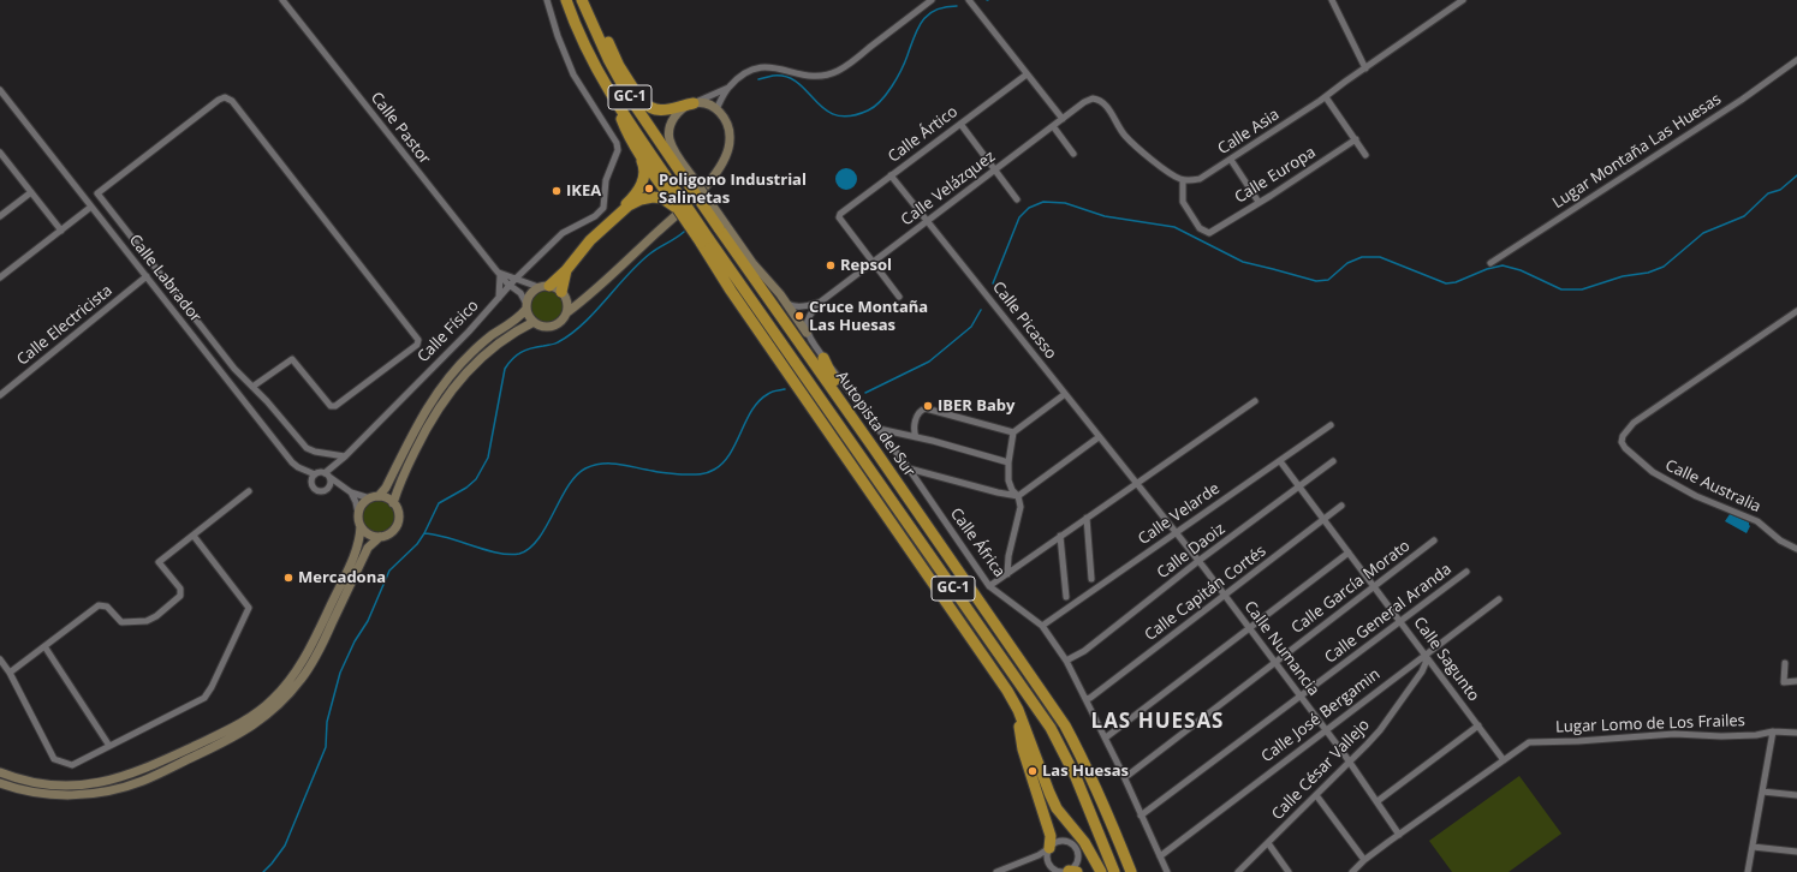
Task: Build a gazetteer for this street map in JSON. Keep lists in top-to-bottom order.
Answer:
{
  "streets": {
    "highway": ["GC-1", "Autopista del Sur"],
    "street": [
      "Calle Pastor",
      "Calle Asia",
      "Calle Ártico",
      "Lugar Montaña Las Huesas",
      "Calle Europa",
      "Calle Velázquez",
      "Calle Labrador",
      "Calle Picasso",
      "Calle Electricista",
      "Calle Físico",
      "Calle Australia",
      "Calle Velarde",
      "Calle África",
      "Calle Daoiz",
      "Calle García Morato",
      "Calle Capitán Cortés",
      "Calle General Aranda",
      "Calle Numancia",
      "Calle Sagunto",
      "Calle José Bergamin",
      "Lugar Lomo de Los Frailes",
      "Calle César Vallejo"
    ]
  },
  "crossings": [
    ["Calle Pastor", "Calle Físico"],
    ["Calle Asia", "Calle Europa"],
    ["Calle Asia", "Calle Velázquez"],
    ["Calle Ártico", "Calle Velázquez"],
    ["Calle Ártico", "Calle Picasso"],
    ["Calle Europa", "Calle Velázquez"],
    ["Calle Velázquez", "Calle Picasso"],
    ["Calle Velázquez", "Calle África"],
    ["Calle Labrador", "Calle Electricista"],
    ["Calle Labrador", "Calle Físico"],
    ["Calle Picasso", "Calle Numancia"],
    ["Calle Velarde", "Calle África"],
    ["Calle Velarde", "Calle Numancia"],
    ["Calle Velarde", "Calle Sagunto"],
    ["Calle África", "Calle Daoiz"],
    ["Calle África", "Calle García Morato"],
    ["Calle África", "Calle Capitán Cortés"],
    ["Calle África", "Calle General Aranda"],
    ["Calle África", "Calle José Bergamin"],
    ["Calle Daoiz", "Calle Numancia"],
    ["Calle Daoiz", "Calle Sagunto"],
    ["Calle García Morato", "Calle Numancia"],
    ["Calle García Morato", "Calle Sagunto"],
    ["Calle Capitán Cortés", "Calle Numancia"],
    ["Calle Capitán Cortés", "Calle Sagunto"],
    ["Calle General Aranda", "Calle Numancia"],
    ["Calle General Aranda", "Calle Sagunto"],
    ["Calle Numancia", "Calle José Bergamin"],
    ["Calle Numancia", "Calle César Vallejo"],
    ["Calle Sagunto", "Calle José Bergamin"],
    ["Calle Sagunto", "Lugar Lomo de Los Frailes"],
    ["Calle Sagunto", "Calle César Vallejo"],
    ["Calle José Bergamin", "Calle César Vallejo"]
  ],
  "districts": ["LAS HUESAS"],
  "places": [
    "Poligono Industrial Salinetas",
    "IKEA",
    "Repsol",
    "Cruce Montaña Las Huesas",
    "IBER Baby",
    "Mercadona",
    "Las Huesas"
  ]
}
